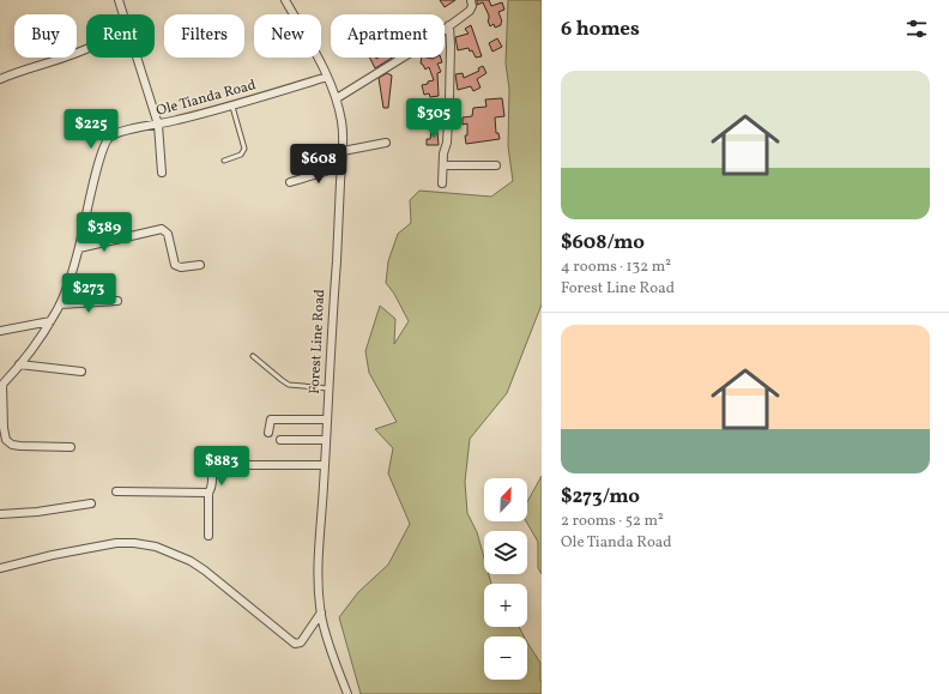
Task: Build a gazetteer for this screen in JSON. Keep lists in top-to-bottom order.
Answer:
{
  "streets": {
    "street": ["Ole Tianda Road", "Forest Line Road"]
  },
  "crossings": [
    ["Ole Tianda Road", "Forest Line Road"]
  ],
  "north": "top right",
  "page": {
    "heading": "6 homes",
    "chip": [
      "Buy",
      "Rent",
      "Filters",
      "New",
      "Apartment"
    ],
    "list": [
      {
        "name": "$608/mo",
        "note": "4 rooms · 132 m² · Forest Line Road"
      },
      {
        "name": "$273/mo",
        "note": "2 rooms · 52 m² · Ole Tianda Road"
      }
    ],
    "price": [
      "$305",
      "$225",
      "$608",
      "$389",
      "$273",
      "$883"
    ],
    "map_buttons": ["+", "−"]
  }
}
